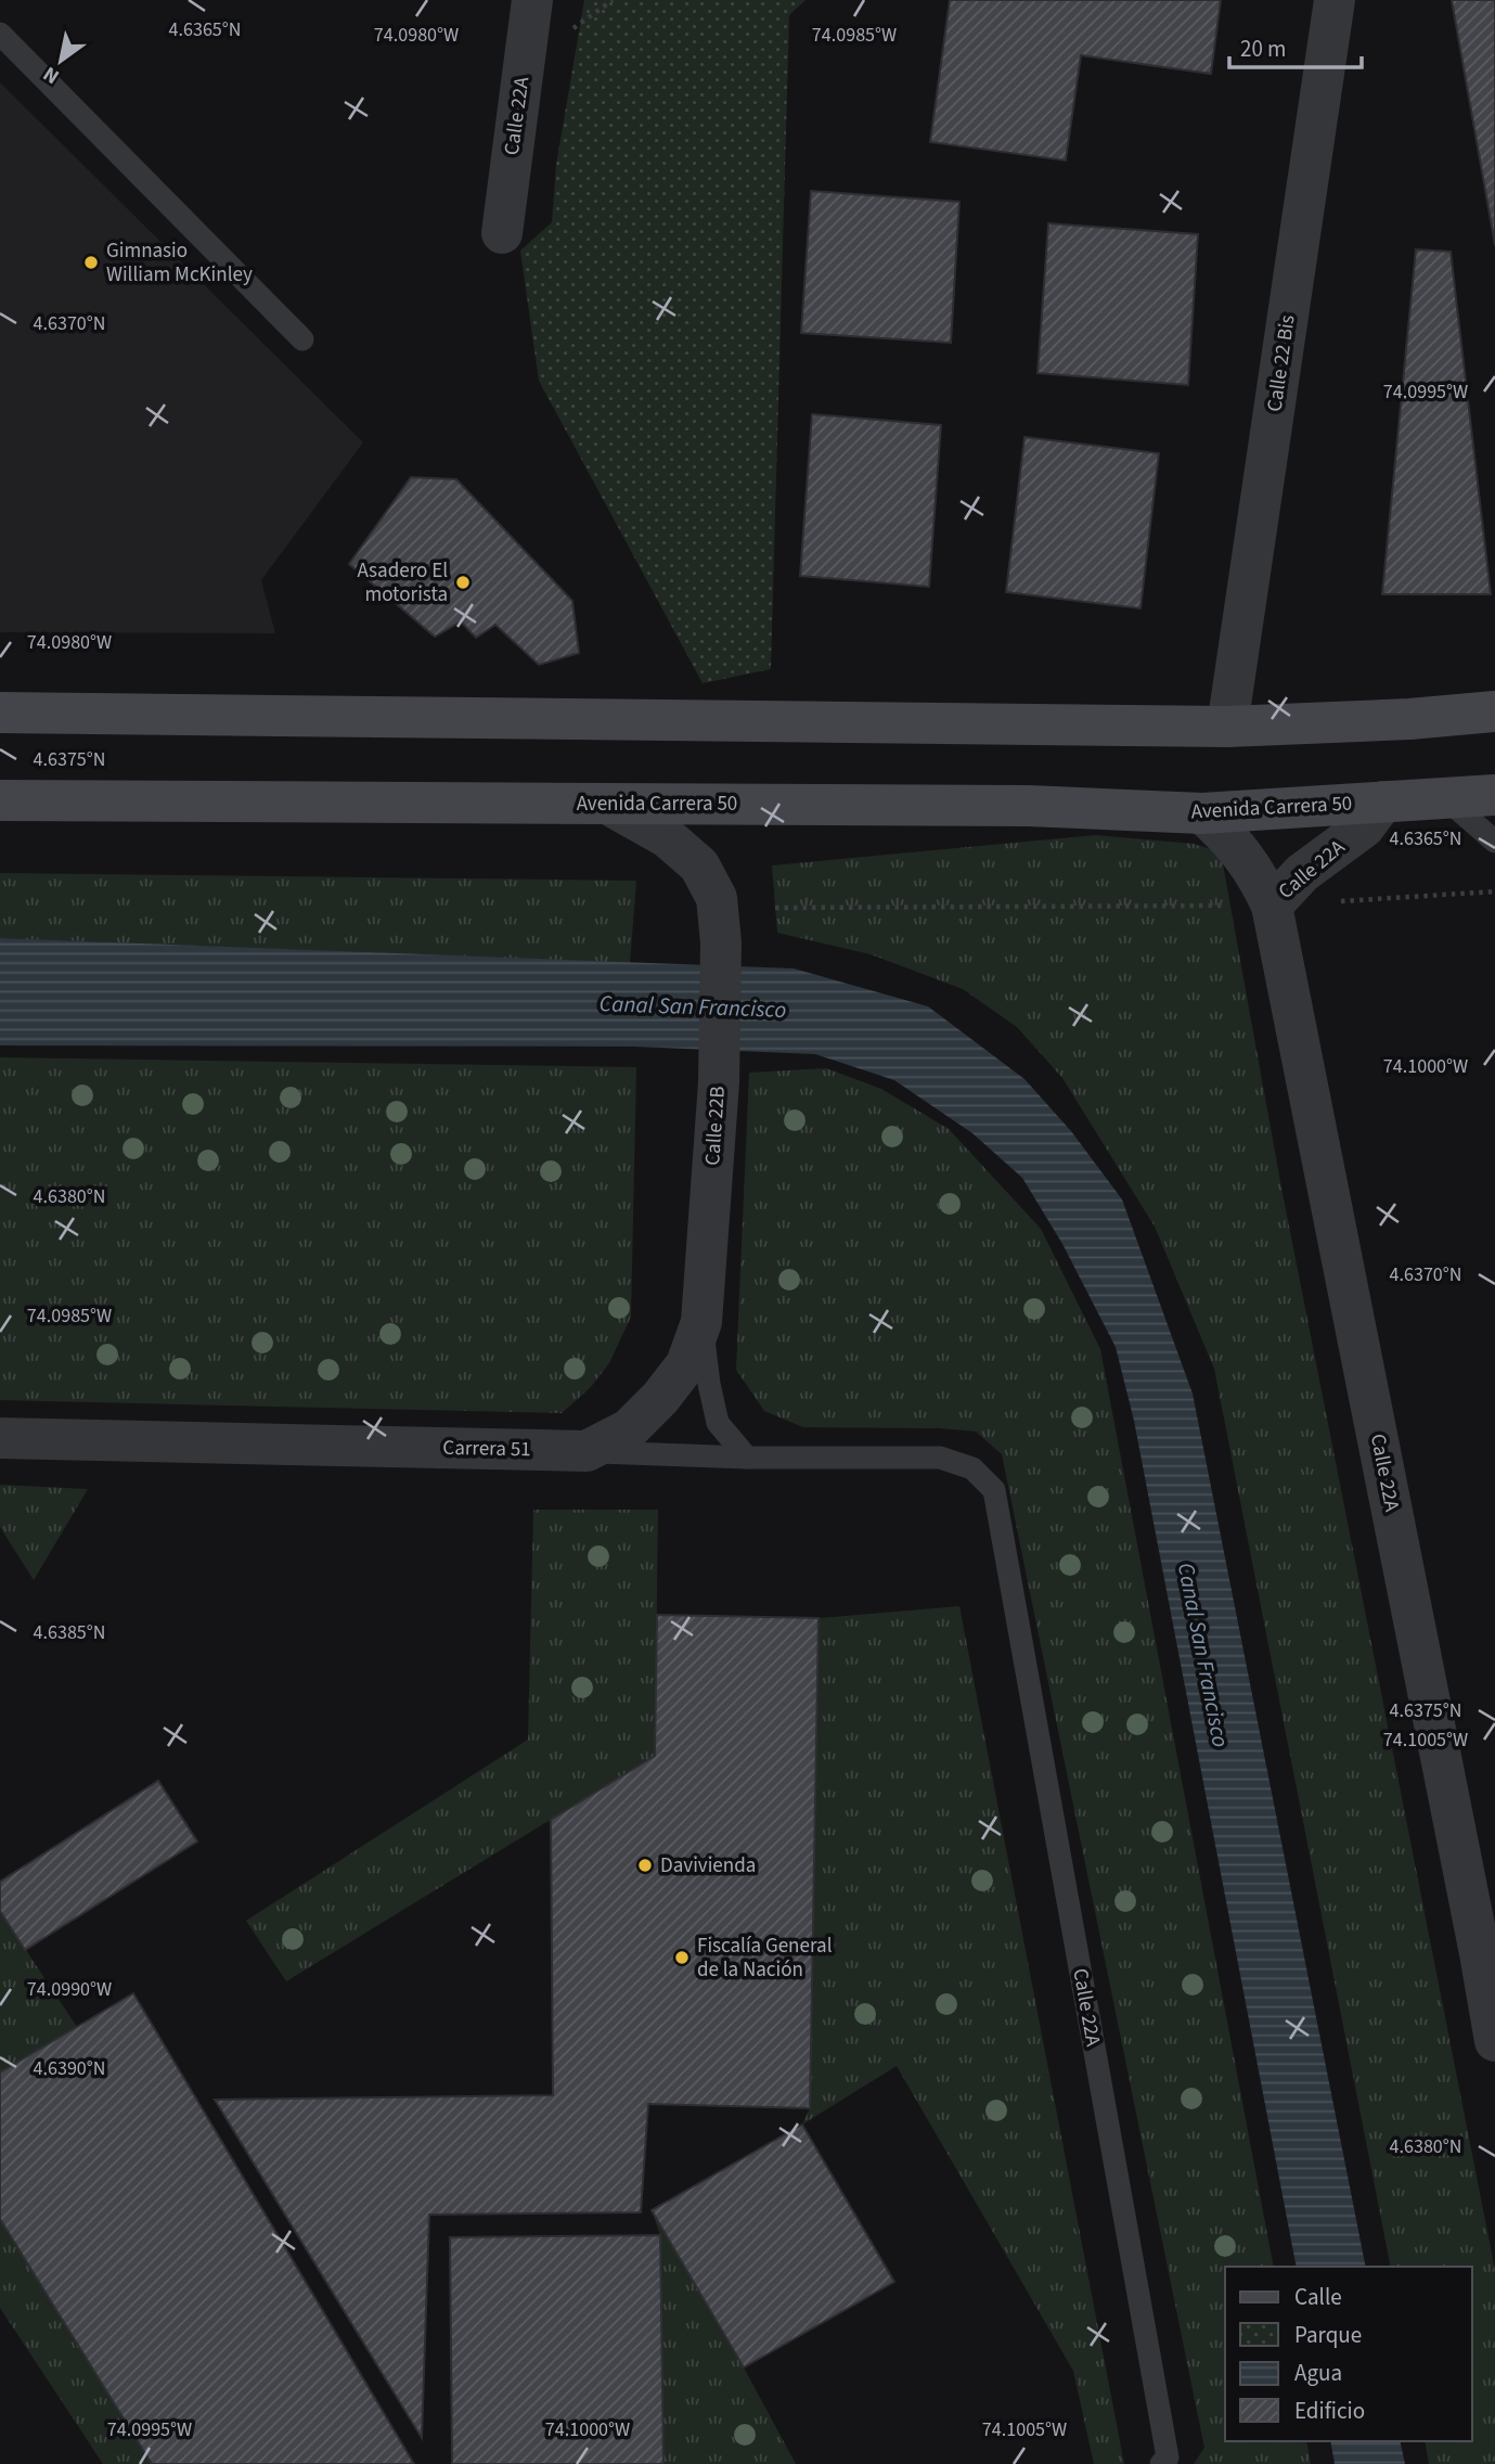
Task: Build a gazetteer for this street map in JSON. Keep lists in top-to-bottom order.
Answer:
{
  "streets": {
    "main road": ["Avenida Carrera 50"],
    "street": [
      "Calle 22A",
      "Calle 22 Bis",
      "Calle 22B",
      "Carrera 51"
    ]
  },
  "crossings": [
    ["Calle 22A", "Avenida Carrera 50"],
    ["Calle 22A", "Carrera 51"],
    ["Avenida Carrera 50", "Calle 22B"],
    ["Calle 22B", "Carrera 51"]
  ],
  "water": ["Canal San Francisco"],
  "places": [
    "Gimnasio William McKinley",
    "Asadero El motorista",
    "Davivienda",
    "Fiscalía General de la Nación"
  ],
  "legend": [
    "Calle",
    "Parque",
    "Agua",
    "Edificio"
  ],
  "scale_bar": "20 m",
  "north": "bottom left",
  "coordinates": [
    "4.6365°N",
    "74.0985°W",
    "74.0980°W",
    "4.6370°N",
    "74.0995°W",
    "4.6375°N",
    "74.1000°W",
    "4.6380°N",
    "4.6385°N",
    "74.1005°W",
    "74.0990°W",
    "4.6390°N"
  ]
}
